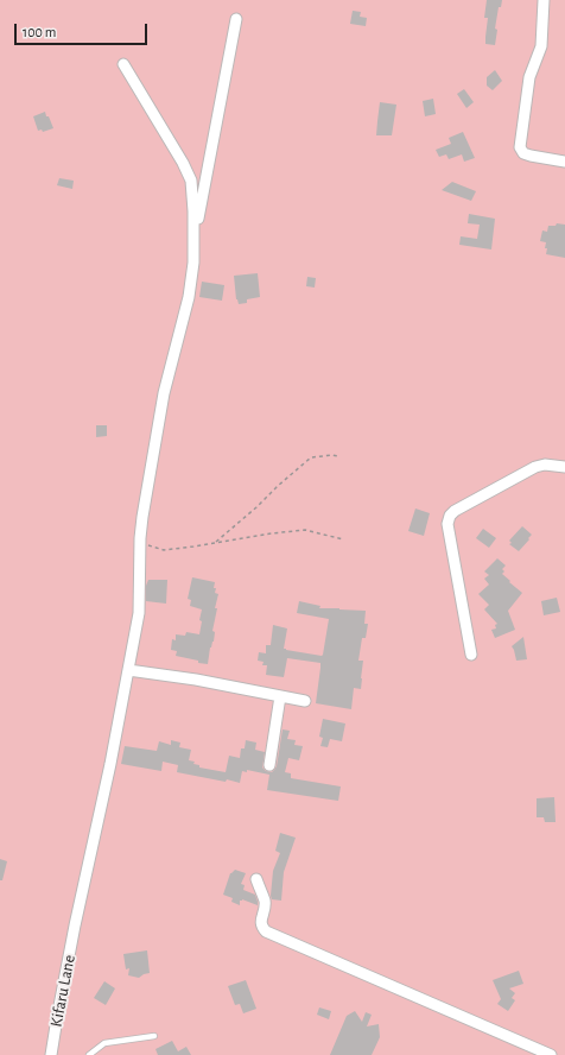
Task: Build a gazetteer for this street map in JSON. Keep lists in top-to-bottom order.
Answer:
{
  "streets": {
    "street": ["Kifaru Lane"]
  },
  "scale_bar": "100 m"
}
